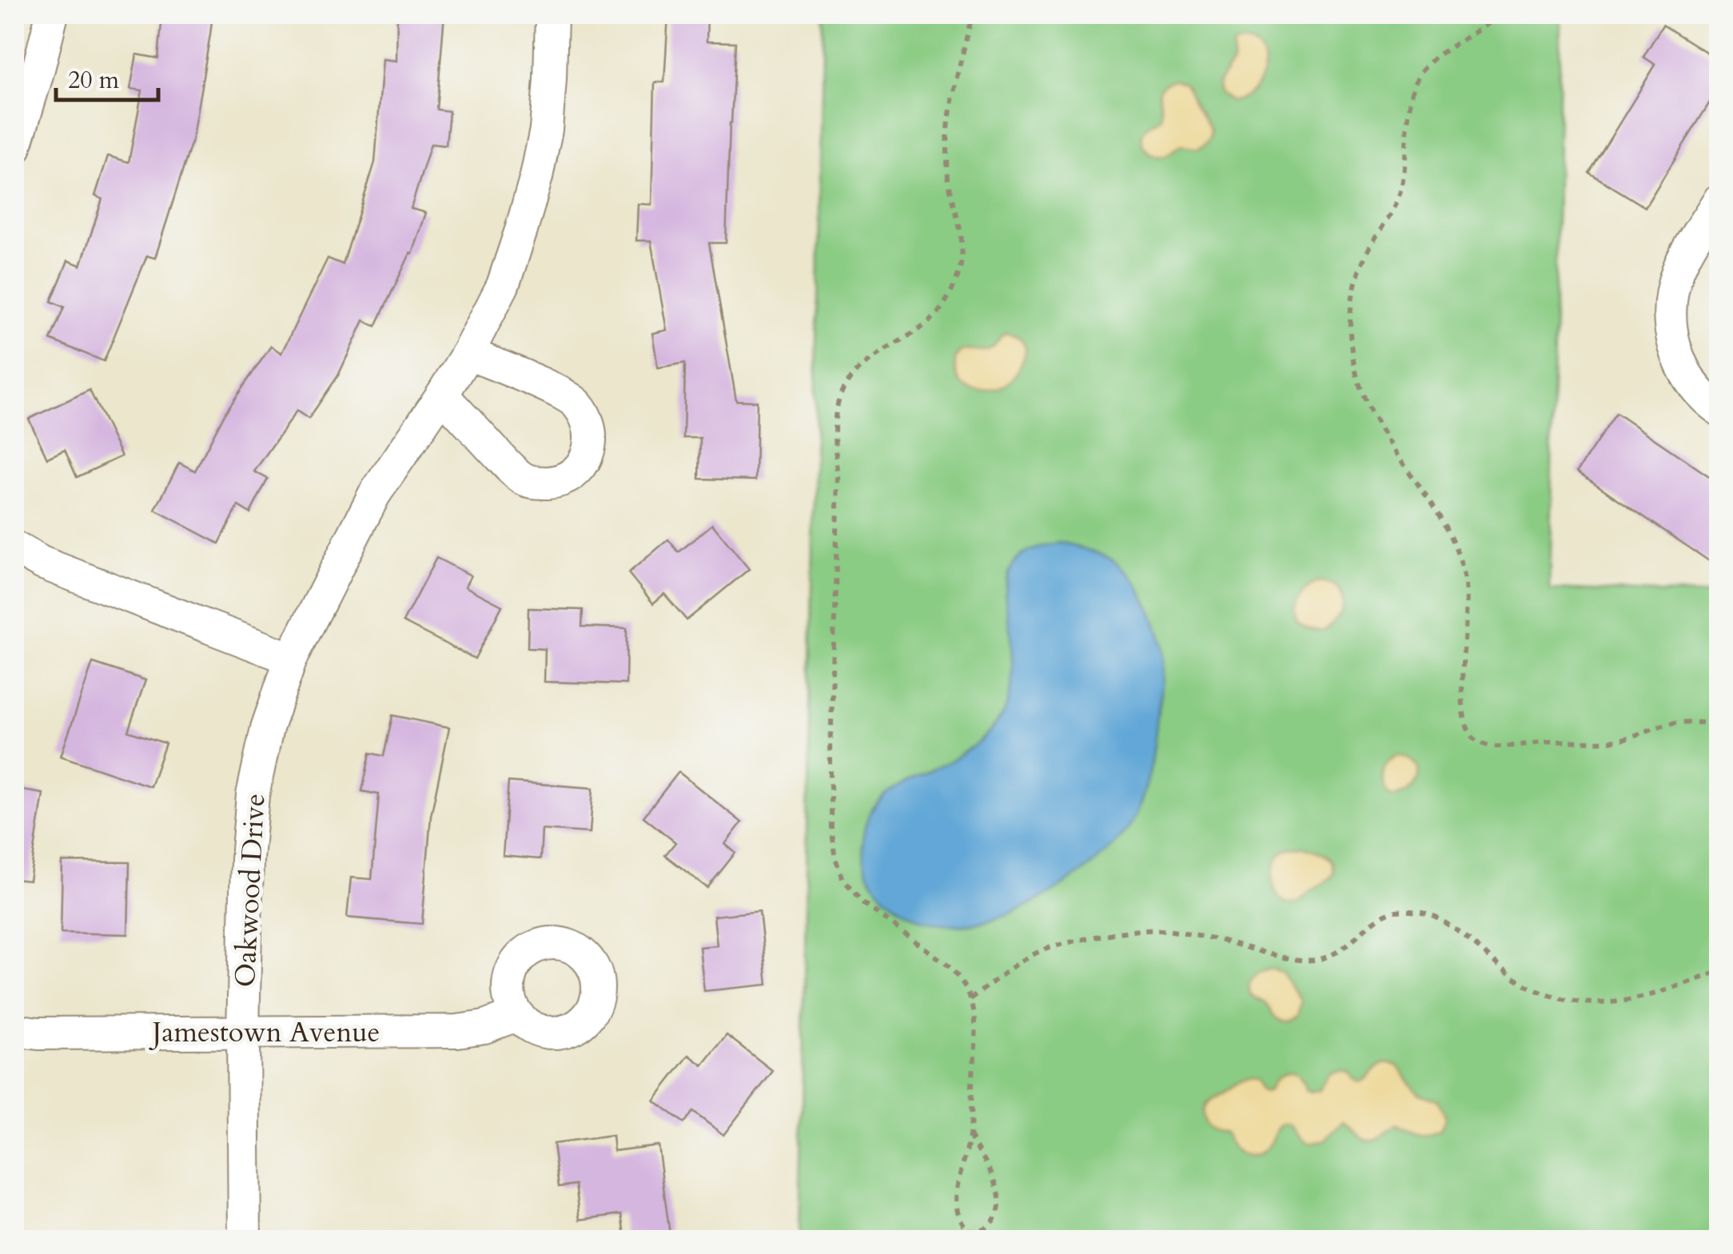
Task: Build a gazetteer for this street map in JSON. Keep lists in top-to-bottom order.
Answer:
{
  "streets": {
    "street": ["Oakwood Drive", "Jamestown Avenue"]
  },
  "crossings": [
    ["Oakwood Drive", "Jamestown Avenue"]
  ],
  "scale_bar": "20 m"
}
